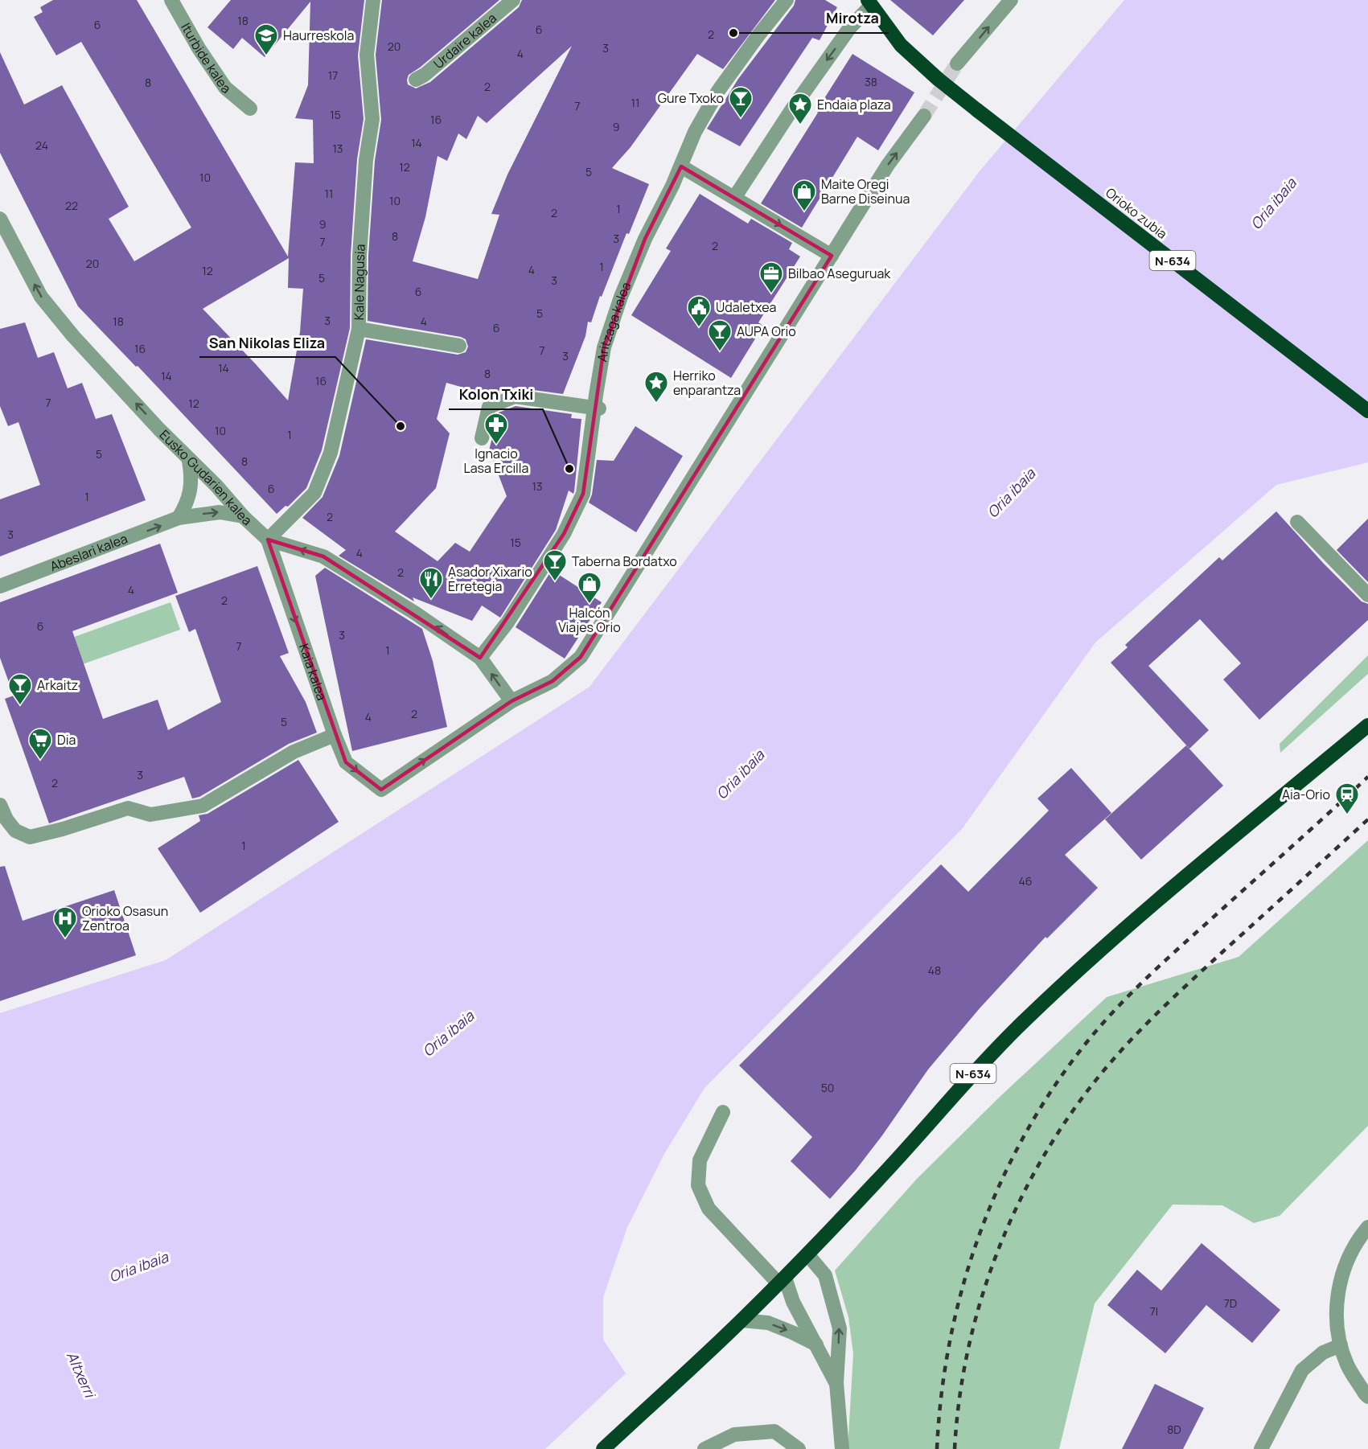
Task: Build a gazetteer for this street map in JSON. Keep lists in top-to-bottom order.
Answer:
{
  "streets": {
    "highway": ["Orioko zubia", "N-634"],
    "street": [
      "Urdaire kalea",
      "Iturbide kalea",
      "Kale Nagusia",
      "Aritzaga kalea",
      "Eusko Gudarien kalea",
      "Abeslari kalea",
      "Kaia kalea"
    ]
  },
  "crossings": [
    ["Kale Nagusia", "Eusko Gudarien kalea"],
    ["Kale Nagusia", "Kaia kalea"],
    ["Aritzaga kalea", "Eusko Gudarien kalea"],
    ["Eusko Gudarien kalea", "Abeslari kalea"],
    ["Eusko Gudarien kalea", "Kaia kalea"]
  ],
  "one_way": ["Eusko Gudarien kalea", "Abeslari kalea"],
  "water": ["Oria ibaia", "Altxerri"],
  "places": {
    "other": ["Mirotza", "San Nikolas Eliza", "Kolon Txiki"],
    "school or university": ["Haurreskola"],
    "bar": [
      "Gure Txoko",
      "AUPA Orio",
      "Taberna Bordatxo",
      "Arkaitz"
    ],
    "place": ["Endaia plaza", "Herriko enparantza"],
    "shop": ["Maite Oregi Barne Diseinua", "Halcón Viajes Orio"],
    "office": ["Bilbao Aseguruak"],
    "public building": ["Udaletxea"],
    "pharmacy": ["Ignacio Lasa Ercilla"],
    "restaurant": ["Asador Xixario Erretegia"],
    "supermarket": ["Dia"],
    "station": ["Aia-Orio"],
    "hospital": ["Orioko Osasun Zentroa"]
  },
  "house_numbers": [
    "18",
    "6",
    "6",
    "2",
    "20",
    "3",
    "4",
    "17",
    "38",
    "8",
    "2",
    "11",
    "7",
    "15",
    "16",
    "9",
    "14",
    "24",
    "13",
    "12",
    "5",
    "10",
    "11",
    "10",
    "22",
    "1",
    "2",
    "9",
    "8",
    "3",
    "7",
    "2",
    "20",
    "1",
    "4",
    "12",
    "5",
    "3",
    "6",
    "5",
    "3",
    "18",
    "4",
    "6",
    "16",
    "7",
    "3",
    "14",
    "8",
    "14",
    "16",
    "7",
    "12",
    "10",
    "1",
    "5",
    "8",
    "13",
    "6",
    "1",
    "2",
    "3",
    "15",
    "4",
    "2",
    "4",
    "2",
    "6",
    "3",
    "7",
    "1",
    "2",
    "4",
    "5",
    "3",
    "2",
    "1",
    "46",
    "48",
    "50",
    "7D",
    "7I",
    "8D"
  ]
}
